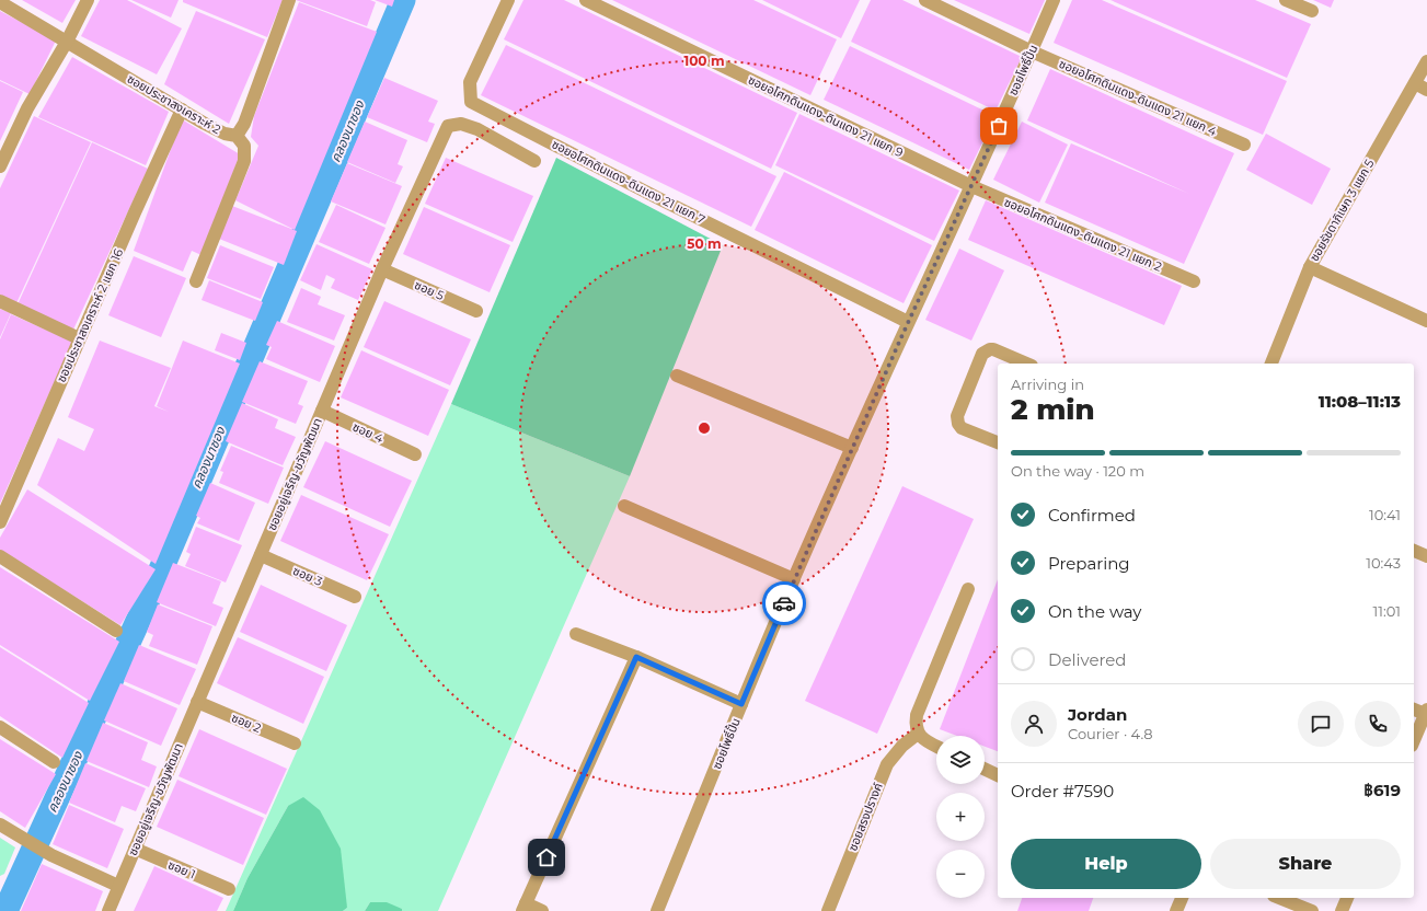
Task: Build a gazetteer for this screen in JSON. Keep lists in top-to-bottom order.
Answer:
{
  "streets": {
    "street": [
      "ซอยโพธิ์ปั้น",
      "ซอยอโศกดินแดง-ดินแดง 21 แยก 4",
      "ซอยประชาสงเคราะห์ 2",
      "ซอยอโศกดินแดง-ดินแดง 21 แยก 9",
      "ซอยอโศกดินแดง-ดินแดง 21 แยก 7",
      "ซอยรัชดาภิเษก 3 แยก 5",
      "ซอยอโศกดินแดง-ดินแดง 21 แยก 2",
      "ซอย 5",
      "ซอยประชาสงเคราะห์ 2 แยก 16",
      "ซอย 4",
      "ซอยอยู่เจริญ-ขวัญพัฒนา",
      "ซอย 3",
      "ซอย 2",
      "ซอยสรงปรางค์",
      "ซอย 1"
    ]
  },
  "crossings": [
    ["ซอยโพธิ์ปั้น", "ซอยอโศกดินแดง-ดินแดง 21 แยก 4"],
    ["ซอยโพธิ์ปั้น", "ซอยอโศกดินแดง-ดินแดง 21 แยก 9"],
    ["ซอยโพธิ์ปั้น", "ซอยอโศกดินแดง-ดินแดง 21 แยก 7"],
    ["ซอยโพธิ์ปั้น", "ซอยอโศกดินแดง-ดินแดง 21 แยก 2"],
    ["ซอยประชาสงเคราะห์ 2", "ซอยประชาสงเคราะห์ 2 แยก 16"],
    ["ซอยอโศกดินแดง-ดินแดง 21 แยก 9", "ซอยอโศกดินแดง-ดินแดง 21 แยก 2"],
    ["ซอย 5", "ซอยอยู่เจริญ-ขวัญพัฒนา"],
    ["ซอย 4", "ซอยอยู่เจริญ-ขวัญพัฒนา"],
    ["ซอยอยู่เจริญ-ขวัญพัฒนา", "ซอย 3"],
    ["ซอยอยู่เจริญ-ขวัญพัฒนา", "ซอย 2"],
    ["ซอยอยู่เจริญ-ขวัญพัฒนา", "ซอย 1"]
  ],
  "water": ["คลองนาซอง"],
  "page": {
    "heading": ["2 min", "Arriving in", "11:08–11:13"],
    "panel": [
      "Jordan",
      "Courier · 4.8",
      "Order #7590",
      "฿619"
    ],
    "bar": "On the way · 120 m",
    "list": [
      ["Confirmed", "10:41"],
      ["Preparing", "10:43"],
      ["On the way", "11:01"],
      "Delivered"
    ],
    "map_buttons": ["+", "−"],
    "buttons": ["Help", "Share"]
  },
  "rings": ["100 m", "50 m"]
}
